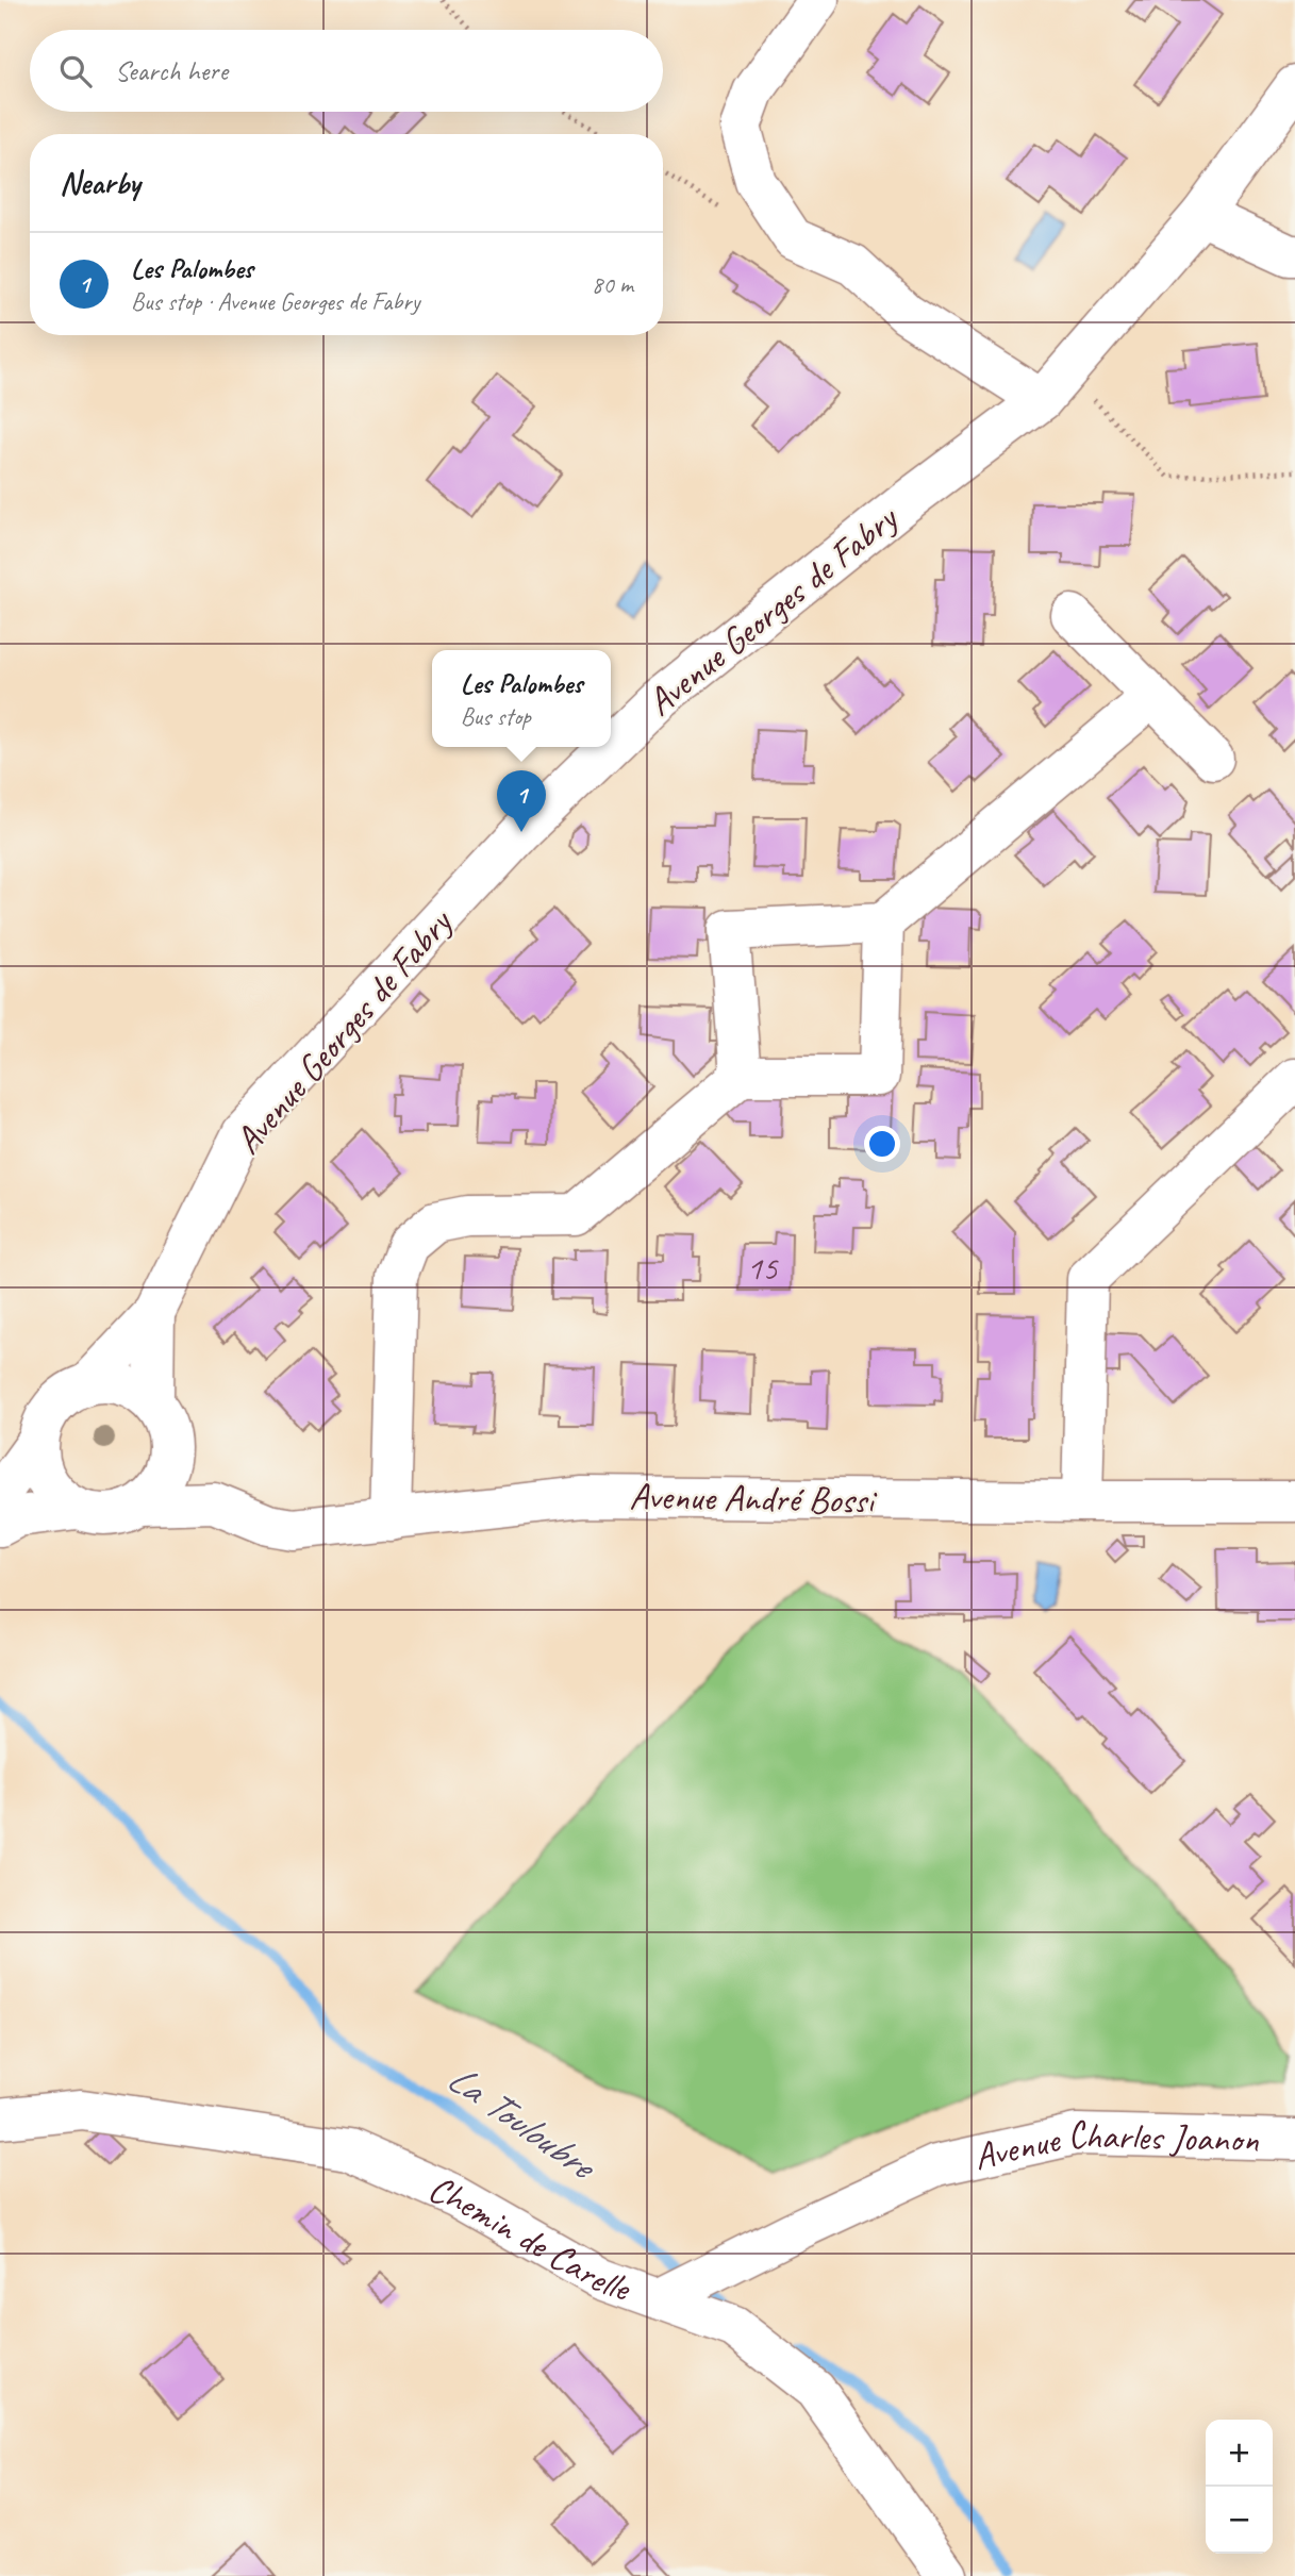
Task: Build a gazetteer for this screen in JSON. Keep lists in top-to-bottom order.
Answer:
{
  "streets": {
    "street": [
      "Avenue Georges de Fabry",
      "Avenue André Bossi",
      "Avenue Charles Joanon",
      "Chemin de Carelle"
    ]
  },
  "crossings": [
    ["Avenue Georges de Fabry", "Avenue André Bossi"],
    ["Avenue Charles Joanon", "Chemin de Carelle"]
  ],
  "water": ["La Touloubre"],
  "house_numbers": ["15"],
  "page": {
    "search": "Search here",
    "heading": "Nearby",
    "list": [
      {
        "mark": "1",
        "name": "Les Palombes",
        "note": "Bus stop · Avenue Georges de Fabry",
        "value": "80 m"
      }
    ],
    "popup": ["Les Palombes", "Bus stop"],
    "pins": "1",
    "map_buttons": ["+", "−"]
  }
}
